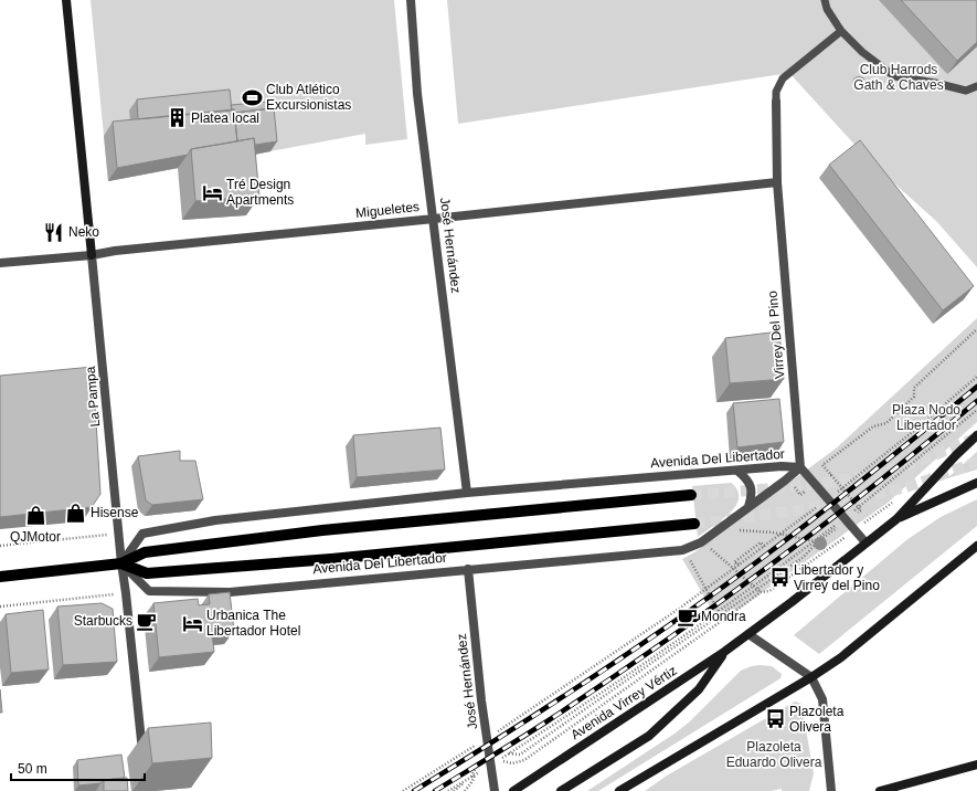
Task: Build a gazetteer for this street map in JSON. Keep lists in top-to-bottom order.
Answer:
{
  "streets": {
    "main road": ["La Pampa", "Avenida Del Libertador", "Avenida Virrey Vértiz"],
    "street": ["Migueletes", "José Hernández", "Virrey Del Pino"]
  },
  "crossings": [
    ["Migueletes", "José Hernández"],
    ["Migueletes", "Virrey Del Pino"],
    ["Migueletes", "La Pampa"],
    ["José Hernández", "Avenida Del Libertador"],
    ["Virrey Del Pino", "Avenida Del Libertador"],
    ["La Pampa", "Avenida Del Libertador"]
  ],
  "parks": ["Club Harrods Gath & Chaves", "Plaza Nodo Libertador", "Plazoleta Eduardo Olivera"],
  "places": {
    "sports": ["Club Atlético Excursionistas"],
    "building": ["Platea local"],
    "hotel": ["Tré Design Apartments", "Urbanica The Libertador Hotel"],
    "restaurant": ["Neko"],
    "shop": ["Hisense", "QJMotor"],
    "bus stop": ["Libertador y Virrey del Pino", "Plazoleta Olivera"],
    "cafe": ["Mondra", "Starbucks"]
  },
  "scale_bar": "50 m"
}
